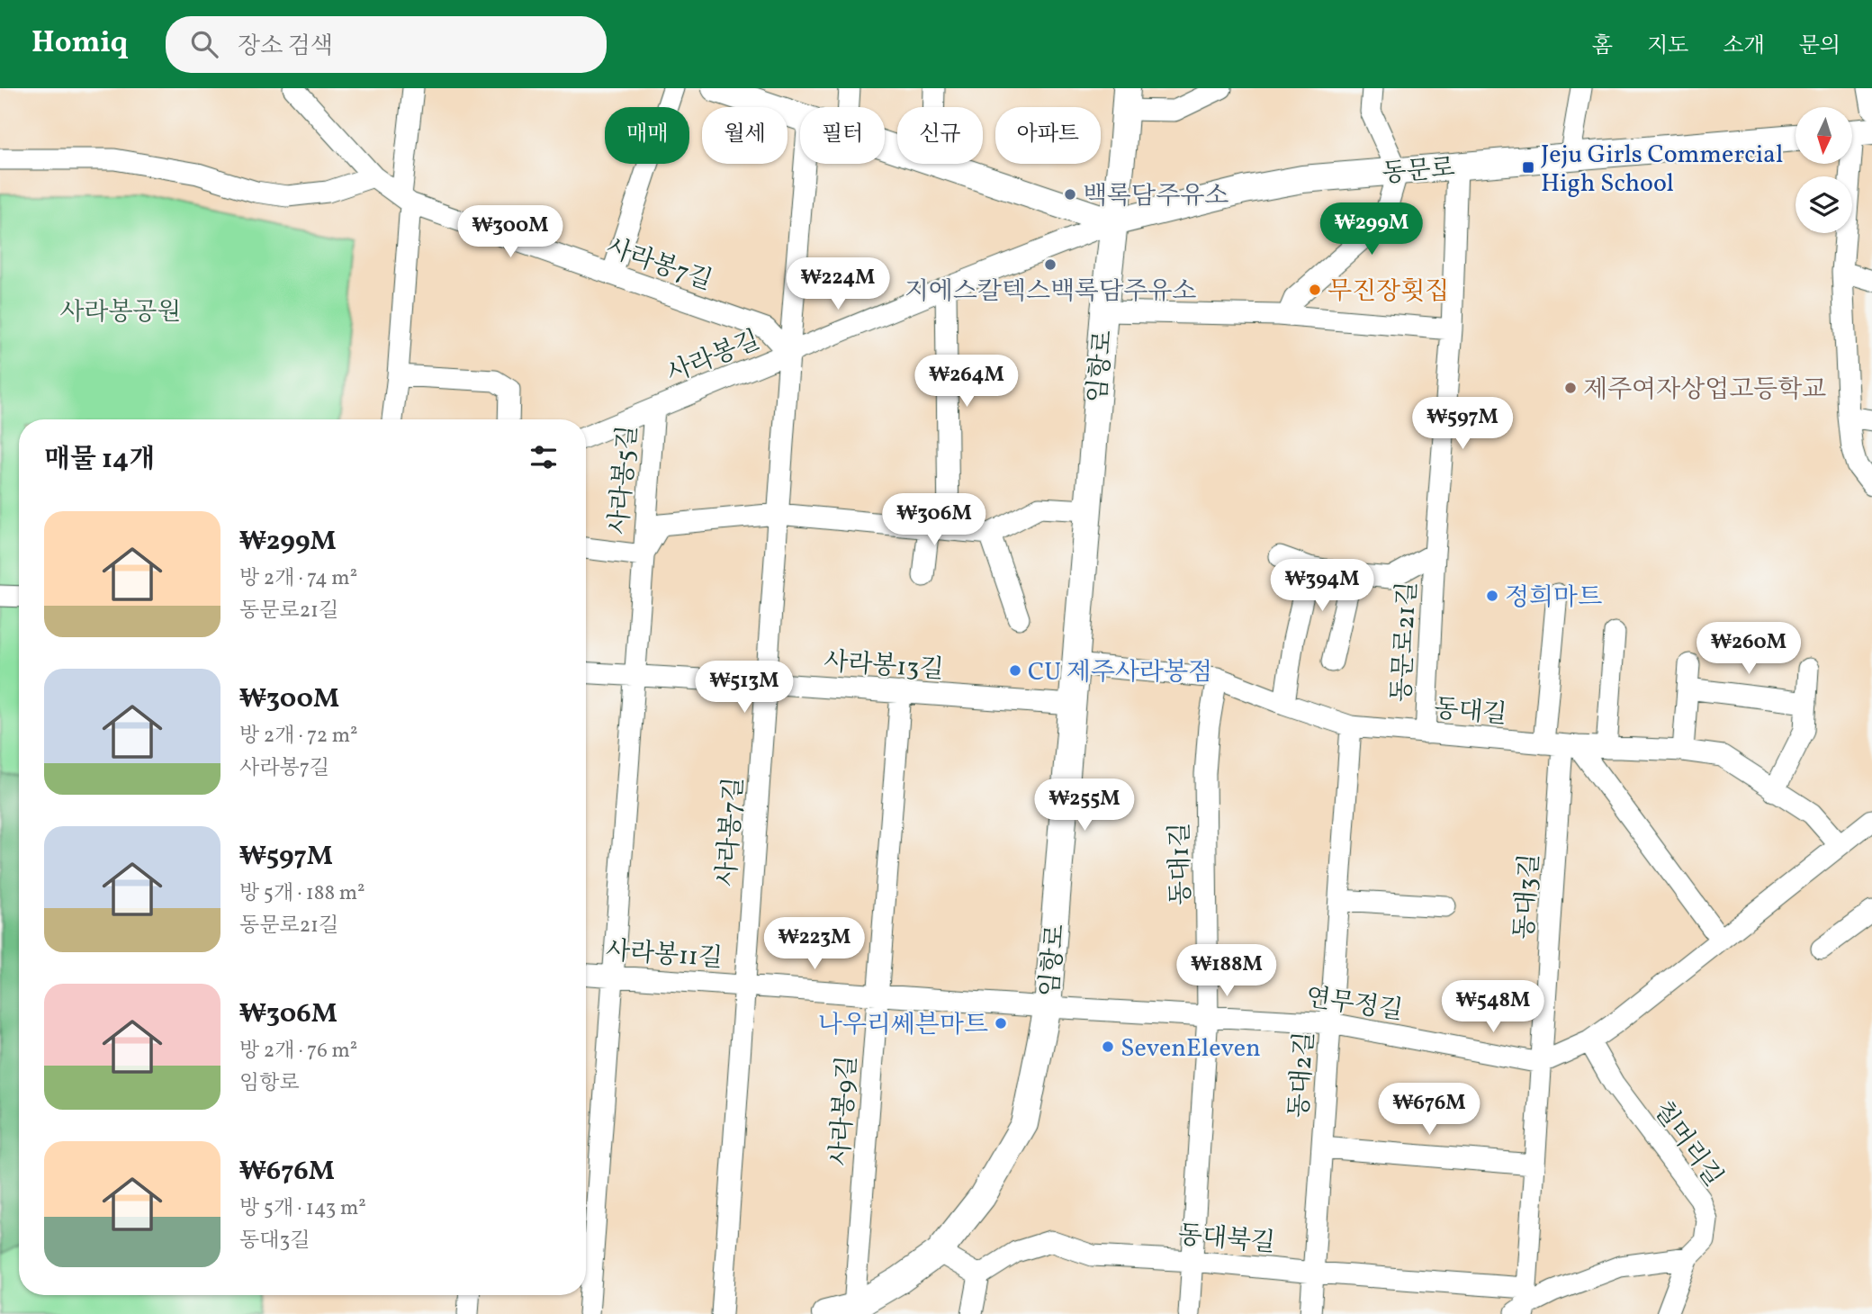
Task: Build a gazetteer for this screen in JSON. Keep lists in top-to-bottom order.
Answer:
{
  "streets": {
    "main road": ["동문로", "임항로"],
    "street": [
      "사라봉7길",
      "사라봉길",
      "사라봉5길",
      "동문로21길",
      "사라봉13길",
      "동대길",
      "동대1길",
      "동대3길",
      "사라봉11길",
      "연무정길",
      "동대2길",
      "사라봉9길",
      "칠머리길",
      "동대북길"
    ]
  },
  "crossings": [
    ["동문로", "사라봉길"],
    ["동문로", "임항로"],
    ["동문로", "동문로21길"],
    ["사라봉7길", "사라봉길"],
    ["사라봉7길", "사라봉13길"],
    ["사라봉7길", "사라봉11길"],
    ["사라봉길", "임항로"],
    ["사라봉길", "사라봉5길"],
    ["임항로", "사라봉13길"],
    ["임항로", "동대길"],
    ["임항로", "사라봉11길"],
    ["임항로", "연무정길"],
    ["임항로", "사라봉9길"],
    ["사라봉5길", "사라봉13길"],
    ["사라봉5길", "사라봉11길"],
    ["동문로21길", "동대길"],
    ["사라봉13길", "사라봉9길"],
    ["동대길", "동대1길"],
    ["동대길", "동대3길"],
    ["동대길", "동대2길"],
    ["동대1길", "연무정길"],
    ["동대1길", "동대북길"],
    ["동대3길", "연무정길"],
    ["동대3길", "동대북길"],
    ["사라봉11길", "연무정길"],
    ["사라봉11길", "사라봉9길"],
    ["연무정길", "동대2길"],
    ["동대2길", "동대북길"]
  ],
  "parks": ["사라봉공원"],
  "places": {
    "transit": ["Jeju Girls Commercial High School"],
    "other": [
      "백록담주유소",
      "지에스칼텍스백록담주유소",
      "무진장횟집",
      "제주여자상업고등학교",
      "정희마트",
      "CU 제주사라봉점",
      "나우리쎄븐마트",
      "SevenEleven"
    ]
  },
  "north": "bottom",
  "page": {
    "header": "Homiq",
    "search": "장소 검색",
    "nav": [
      "홈",
      "지도",
      "소개",
      "문의"
    ],
    "chip": [
      "매매",
      "월세",
      "필터",
      "신규",
      "아파트"
    ],
    "price": [
      "₩299M",
      "₩300M",
      "₩224M",
      "₩264M",
      "₩597M",
      "₩306M",
      "₩394M",
      "₩260M",
      "₩513M",
      "₩255M",
      "₩223M",
      "₩188M",
      "₩548M",
      "₩676M"
    ],
    "heading": "매물 14개",
    "list": [
      {
        "name": "₩299M",
        "note": "방 2개 · 74 m² · 동문로21길"
      },
      {
        "name": "₩300M",
        "note": "방 2개 · 72 m² · 사라봉7길"
      },
      {
        "name": "₩597M",
        "note": "방 5개 · 188 m² · 동문로21길"
      },
      {
        "name": "₩306M",
        "note": "방 2개 · 76 m² · 임항로"
      },
      {
        "name": "₩676M",
        "note": "방 5개 · 143 m² · 동대3길"
      }
    ]
  }
}
